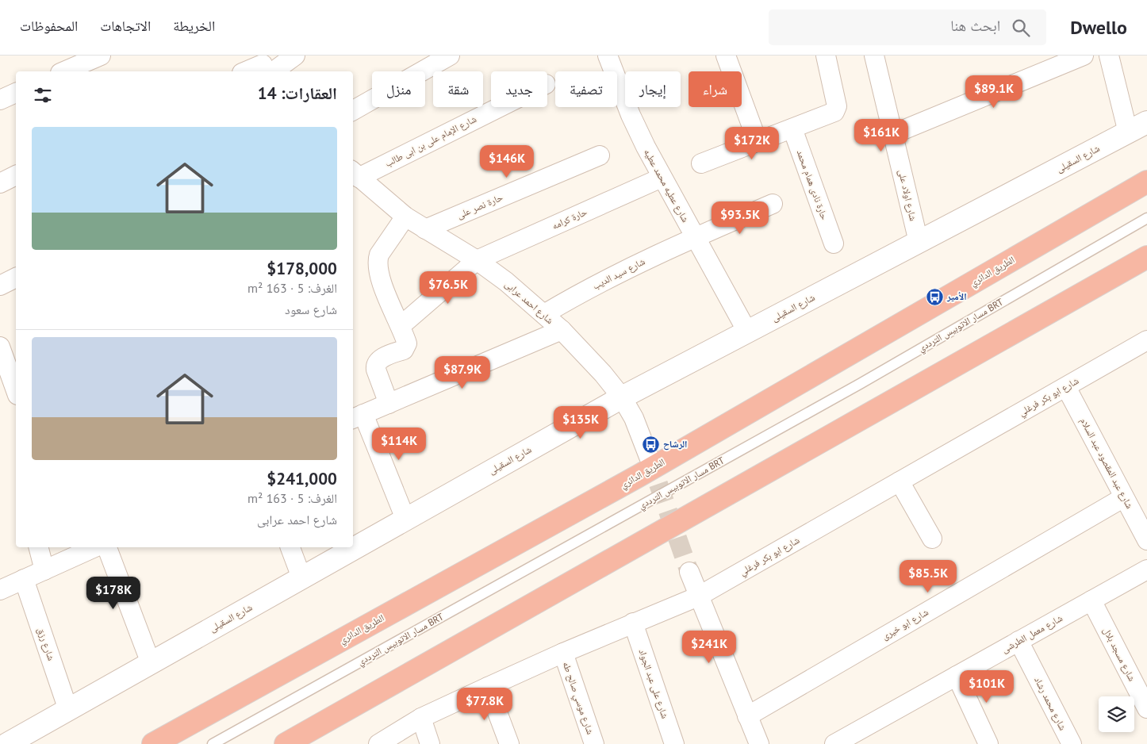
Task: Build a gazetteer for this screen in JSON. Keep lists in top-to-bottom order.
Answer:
{
  "streets": {
    "highway": ["الطريق الدائري"],
    "street": [
      "شارع الإمام على بن ابى طالب",
      "شارع السقيلى",
      "حارة نادى همام محمد",
      "شارع عطيه محمد عطيه",
      "شارع اولاد على",
      "حارة نصر على",
      "حارة كرامه",
      "شارع سيد الديب",
      "شارع احمد عرابى",
      "شارع ابو بكر فرغلي",
      "شارع عبد المقصود عبد السلام",
      "شارع ابو خيرى",
      "شارع معمل الطرشى",
      "شارع رزق",
      "شارع مسجد بلال",
      "شارع على عبد الجواد",
      "شارع موسي صالح طه",
      "شارع محمد رشاد"
    ],
    "lane": ["مسار الاتوبيس الترددي BRT"]
  },
  "crossings": [
    ["شارع الإمام على بن ابى طالب", "شارع احمد عرابى"],
    ["شارع السقيلى", "شارع عطيه محمد عطيه"],
    ["شارع السقيلى", "شارع اولاد على"],
    ["شارع السقيلى", "شارع احمد عرابى"],
    ["شارع السقيلى", "شارع رزق"],
    ["شارع عطيه محمد عطيه", "حارة كرامه"],
    ["شارع عطيه محمد عطيه", "شارع سيد الديب"],
    ["حارة نصر على", "شارع احمد عرابى"],
    ["حارة كرامه", "شارع احمد عرابى"],
    ["شارع سيد الديب", "شارع احمد عرابى"],
    ["شارع ابو بكر فرغلي", "شارع عبد المقصود عبد السلام"],
    ["شارع ابو بكر فرغلي", "شارع على عبد الجواد"],
    ["شارع ابو بكر فرغلي", "شارع موسي صالح طه"],
    ["شارع عبد المقصود عبد السلام", "شارع ابو خيرى"],
    ["شارع معمل الطرشى", "شارع مسجد بلال"],
    ["شارع معمل الطرشى", "شارع محمد رشاد"]
  ],
  "places": {
    "bus stop": ["الأمير", "الرشاح"]
  },
  "page": {
    "header": "Dwello",
    "search": "ابحث هنا",
    "nav": ["الخريطة", "الاتجاهات", "المحفوظات"],
    "chip": [
      "شراء",
      "إيجار",
      "تصفية",
      "جديد",
      "شقة",
      "منزل"
    ],
    "heading": "العقارات: 14",
    "price": [
      "$89.1K",
      "$161K",
      "$172K",
      "$146K",
      "$93.5K",
      "$76.5K",
      "$87.9K",
      "$135K",
      "$114K",
      "$85.5K",
      "$178K",
      "$241K",
      "$101K",
      "$77.8K"
    ],
    "list": [
      {
        "name": "$178,000",
        "note": "الغرف: 5 · 163 m² · شارع سعود"
      },
      {
        "name": "$241,000",
        "note": "الغرف: 5 · 163 m² · شارع احمد عرابى"
      }
    ]
  }
}
